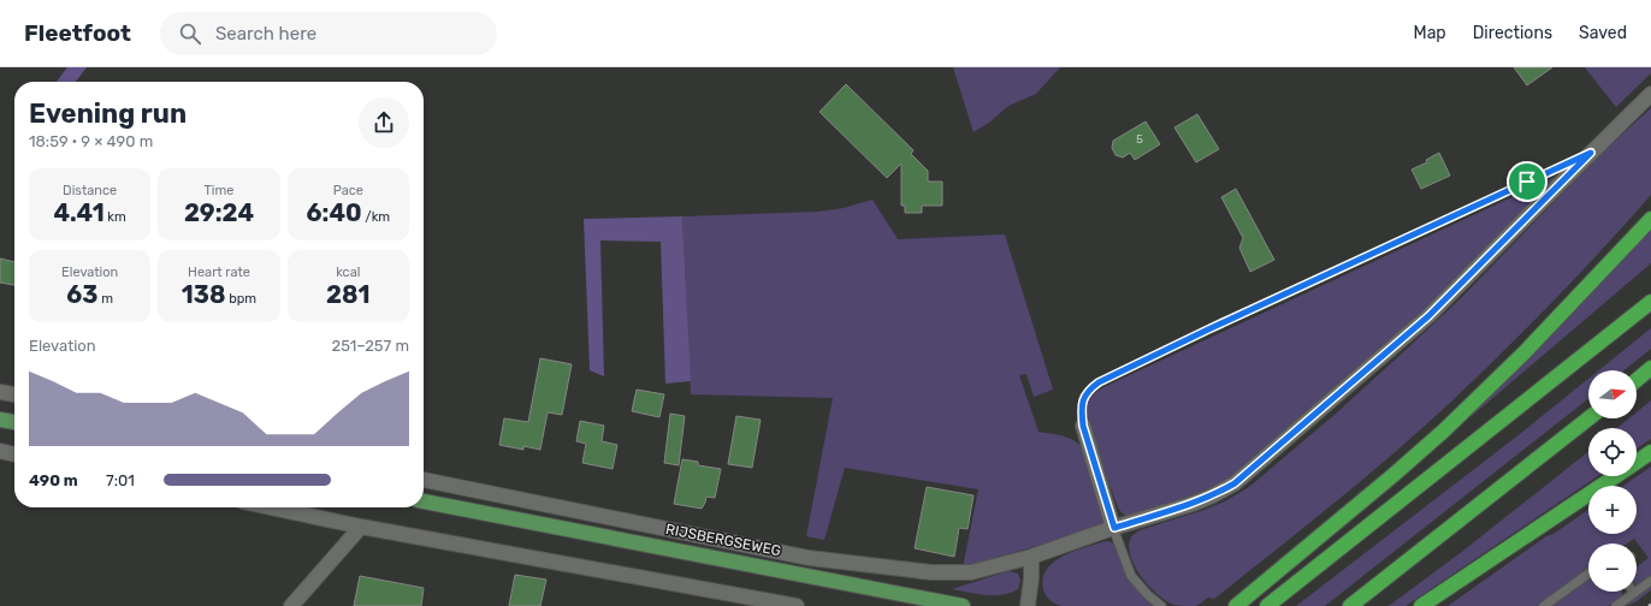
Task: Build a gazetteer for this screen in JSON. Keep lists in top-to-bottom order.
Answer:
{
  "streets": {
    "main road": ["RIJSBERGSEWEG"]
  },
  "house_numbers": ["5"],
  "north": "right",
  "page": {
    "header": "Fleetfoot",
    "search": "Search here",
    "nav": ["Map", "Directions", "Saved"],
    "heading": ["Evening run", "18:59 · 9 × 490 m"],
    "stats": [
      ["Distance", "4.41 km"],
      ["Time", "29:24"],
      ["Pace", "6:40 /km"],
      ["Elevation", "63 m"],
      ["Heart rate", "138 bpm"],
      ["kcal", "281"]
    ],
    "chart": ["Elevation", "251–257 m"],
    "map_buttons": ["+", "−"],
    "list": [
      {
        "name": "490 m",
        "note": "7:01"
      }
    ]
  }
}
